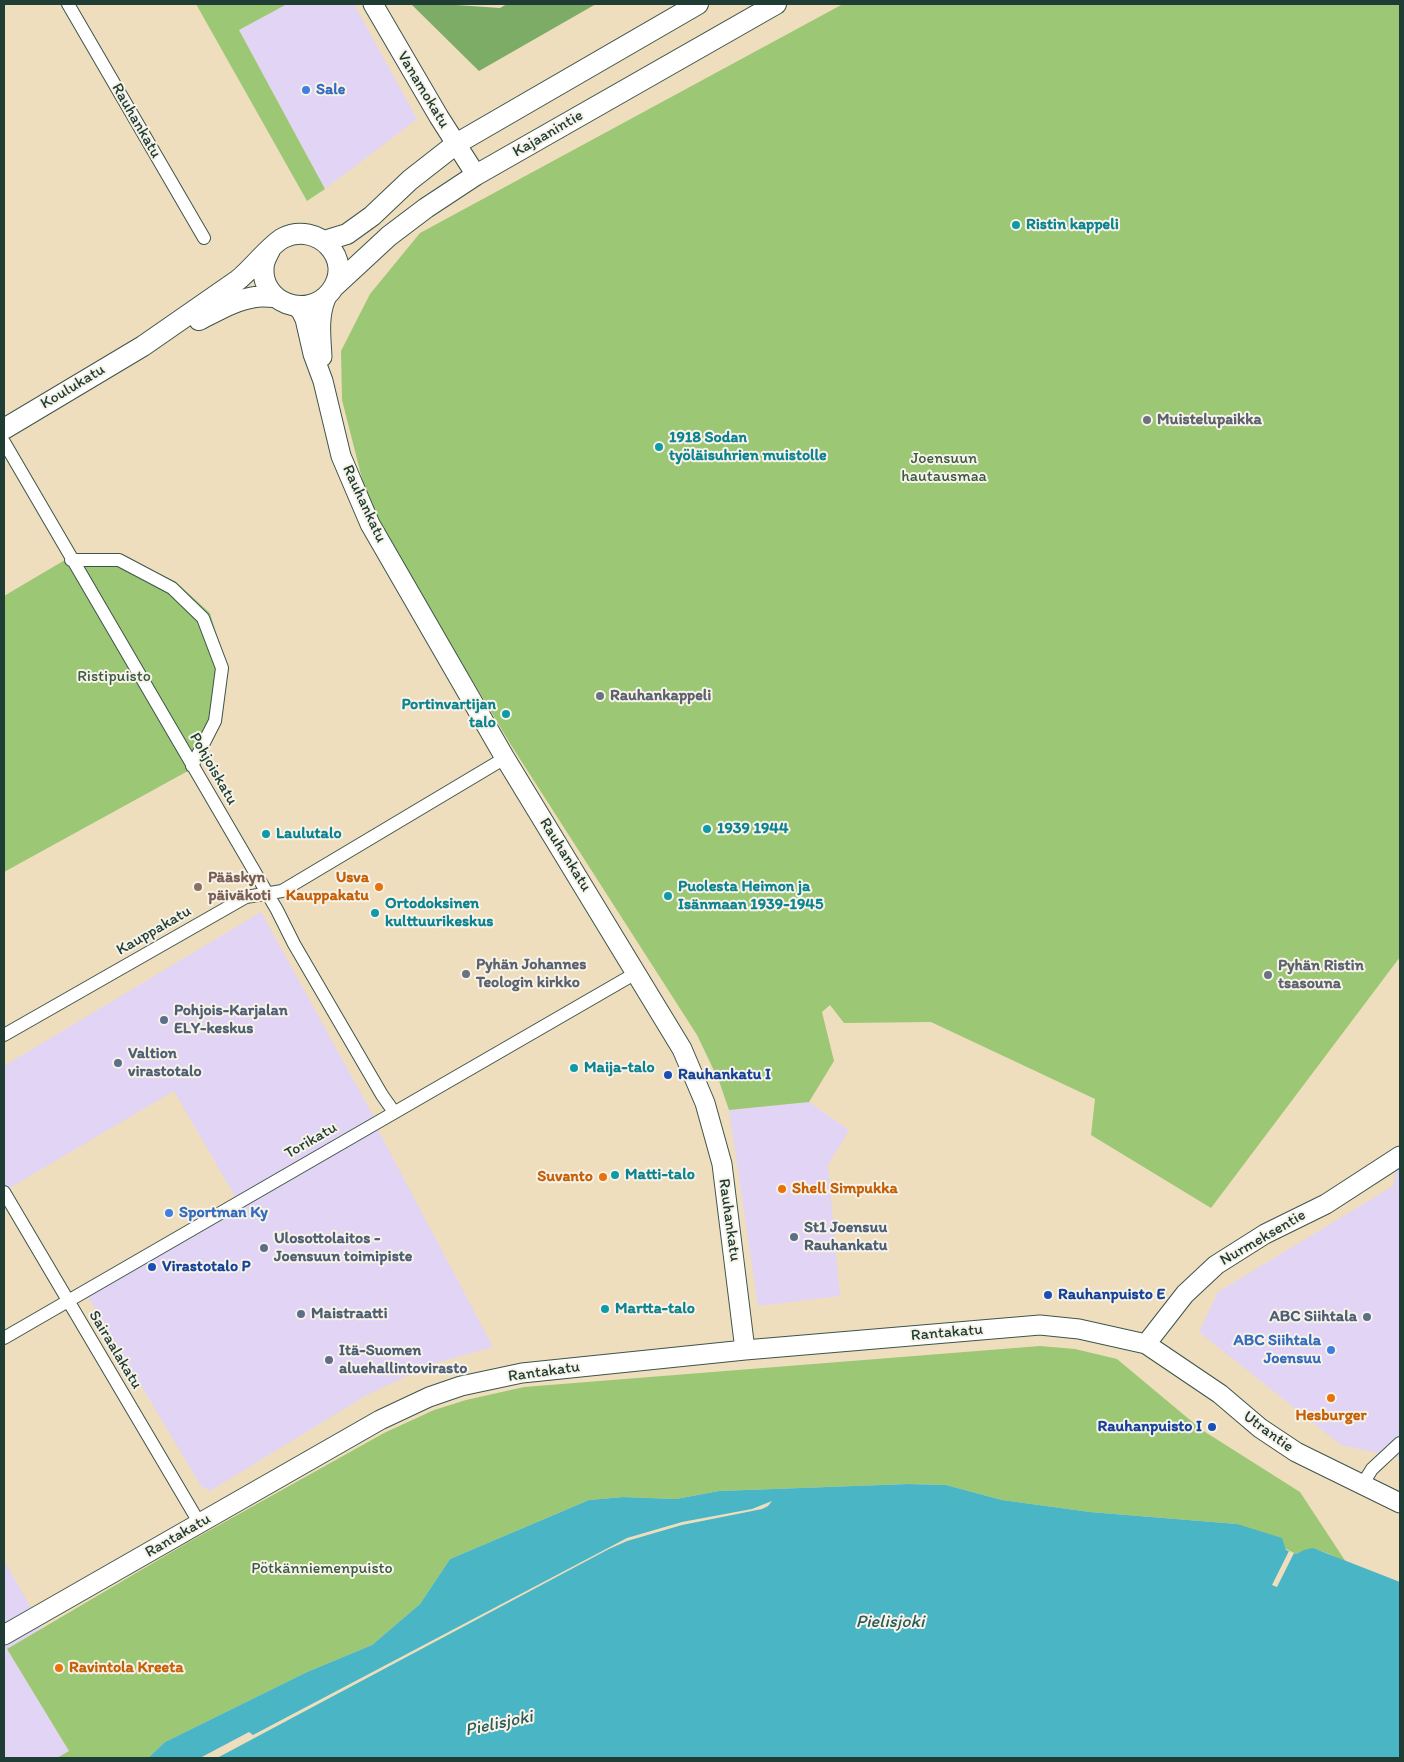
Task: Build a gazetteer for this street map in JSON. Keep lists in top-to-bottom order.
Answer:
{
  "streets": {
    "main road": ["Kajaanintie", "Koulukatu"],
    "street": [
      "Vanamokatu",
      "Rauhankatu",
      "Pohjoiskatu",
      "Kauppakatu",
      "Torikatu",
      "Nurmeksentie",
      "Rantakatu",
      "Sairaalakatu",
      "Utrantie"
    ]
  },
  "crossings": [
    ["Vanamokatu", "Kajaanintie"],
    ["Rauhankatu", "Kajaanintie"],
    ["Rauhankatu", "Koulukatu"],
    ["Rauhankatu", "Kauppakatu"],
    ["Rauhankatu", "Torikatu"],
    ["Rauhankatu", "Rantakatu"],
    ["Kajaanintie", "Koulukatu"],
    ["Pohjoiskatu", "Kauppakatu"],
    ["Pohjoiskatu", "Torikatu"],
    ["Torikatu", "Sairaalakatu"],
    ["Nurmeksentie", "Rantakatu"],
    ["Nurmeksentie", "Utrantie"],
    ["Rantakatu", "Sairaalakatu"],
    ["Rantakatu", "Utrantie"]
  ],
  "water": ["Pielisjoki"],
  "parks": ["Joensuun hautausmaa", "Ristipuisto", "Pötkänniemenpuisto"],
  "places": [
    "Sale",
    "Ristin kappeli",
    "Muistelupaikka",
    "1918 Sodan työläisuhrien muistolle",
    "Rauhankappeli",
    "Portinvartijan talo",
    "1939 1944",
    "Laulutalo",
    "Pääskyn päiväkoti",
    "Usva Kauppakatu",
    "Puolesta Heimon ja Isänmaan 1939-1945",
    "Ortodoksinen kulttuurikeskus",
    "Pyhän Johannes Teologin kirkko",
    "Pyhän Ristin tsasouna",
    "Pohjois-Karjalan ELY-keskus",
    "Valtion virastotalo",
    "Maija-talo",
    "Rauhankatu I",
    "Matti-talo",
    "Suvanto",
    "Shell Simpukka",
    "Sportman Ky",
    "St1 Joensuu Rauhankatu",
    "Ulosottolaitos - Joensuun toimipiste",
    "Virastotalo P",
    "Rauhanpuisto E",
    "Martta-talo",
    "Maistraatti",
    "ABC Siihtala",
    "ABC Siihtala Joensuu",
    "Itä-Suomen aluehallintovirasto",
    "Hesburger",
    "Rauhanpuisto I",
    "Ravintola Kreeta"
  ]
}
